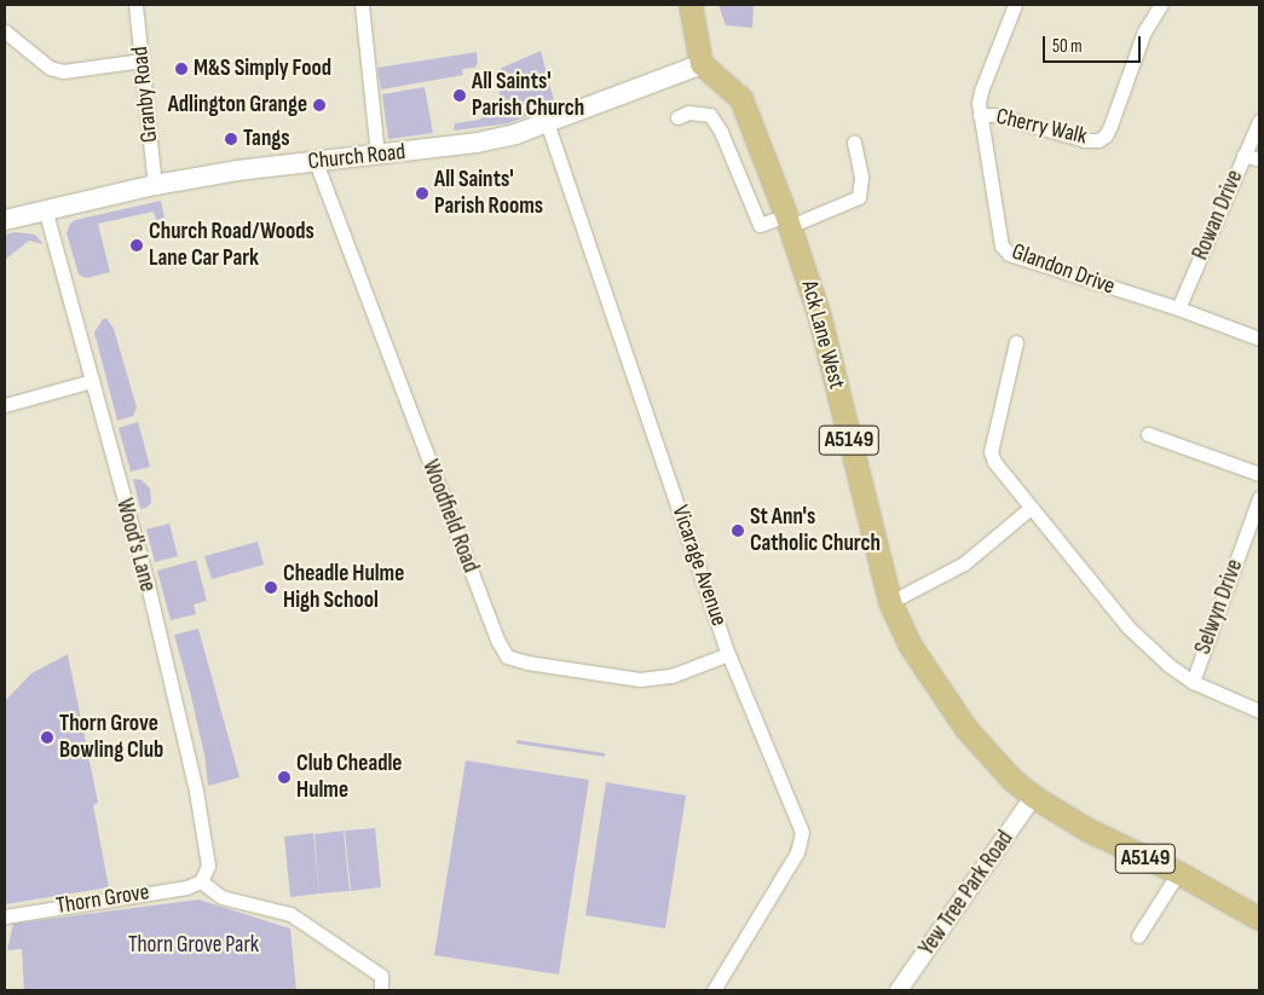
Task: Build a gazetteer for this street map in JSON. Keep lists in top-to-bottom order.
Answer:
{
  "streets": {
    "main road": ["Church Road", "Ack Lane West", "A5149"],
    "street": [
      "Granby Road",
      "Cherry Walk",
      "Rowan Drive",
      "Glandon Drive",
      "Woodfield Road",
      "Wood's Lane",
      "Vicarage Avenue",
      "Selwyn Drive",
      "Yew Tree Park Road",
      "Thorn Grove"
    ]
  },
  "crossings": [
    ["Granby Road", "Church Road"],
    ["Cherry Walk", "Glandon Drive"],
    ["Church Road", "Ack Lane West"],
    ["Church Road", "Woodfield Road"],
    ["Church Road", "Wood's Lane"],
    ["Church Road", "Vicarage Avenue"],
    ["Rowan Drive", "Glandon Drive"],
    ["Ack Lane West", "A5149"],
    ["Ack Lane West", "Yew Tree Park Road"],
    ["A5149", "Yew Tree Park Road"],
    ["Woodfield Road", "Vicarage Avenue"],
    ["Wood's Lane", "Thorn Grove"]
  ],
  "parks": ["Thorn Grove Park"],
  "places": [
    "M&S Simply Food",
    "All Saints' Parish Church",
    "Adlington Grange",
    "Tangs",
    "All Saints' Parish Rooms",
    "Church Road/Woods Lane Car Park",
    "St Ann's Catholic Church",
    "Cheadle Hulme High School",
    "Thorn Grove Bowling Club",
    "Club Cheadle Hulme"
  ],
  "scale_bar": "50 m"
}
